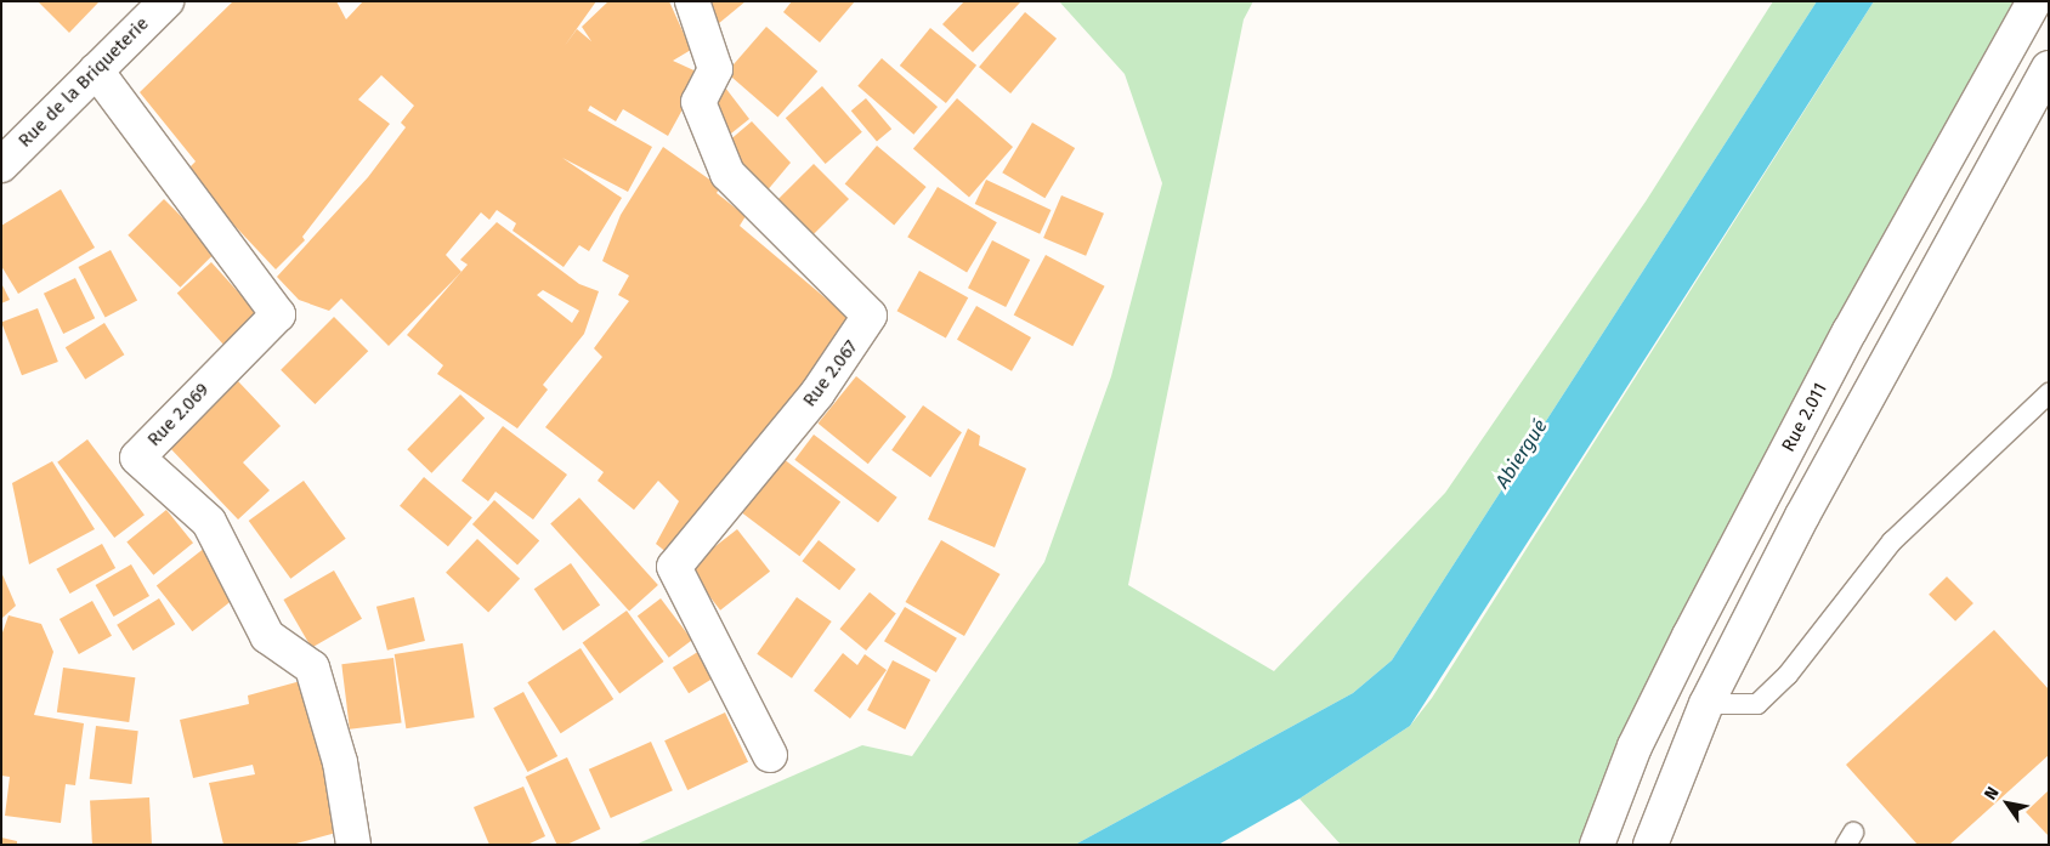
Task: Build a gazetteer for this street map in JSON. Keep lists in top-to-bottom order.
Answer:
{
  "streets": {
    "street": [
      "Rue de la Briqueterie",
      "Rue 2.067",
      "Rue 2.069",
      "Rue 2.011"
    ]
  },
  "crossings": [
    ["Rue de la Briqueterie", "Rue 2.069"]
  ],
  "water": ["Abiergué"],
  "north": "top left"
}
